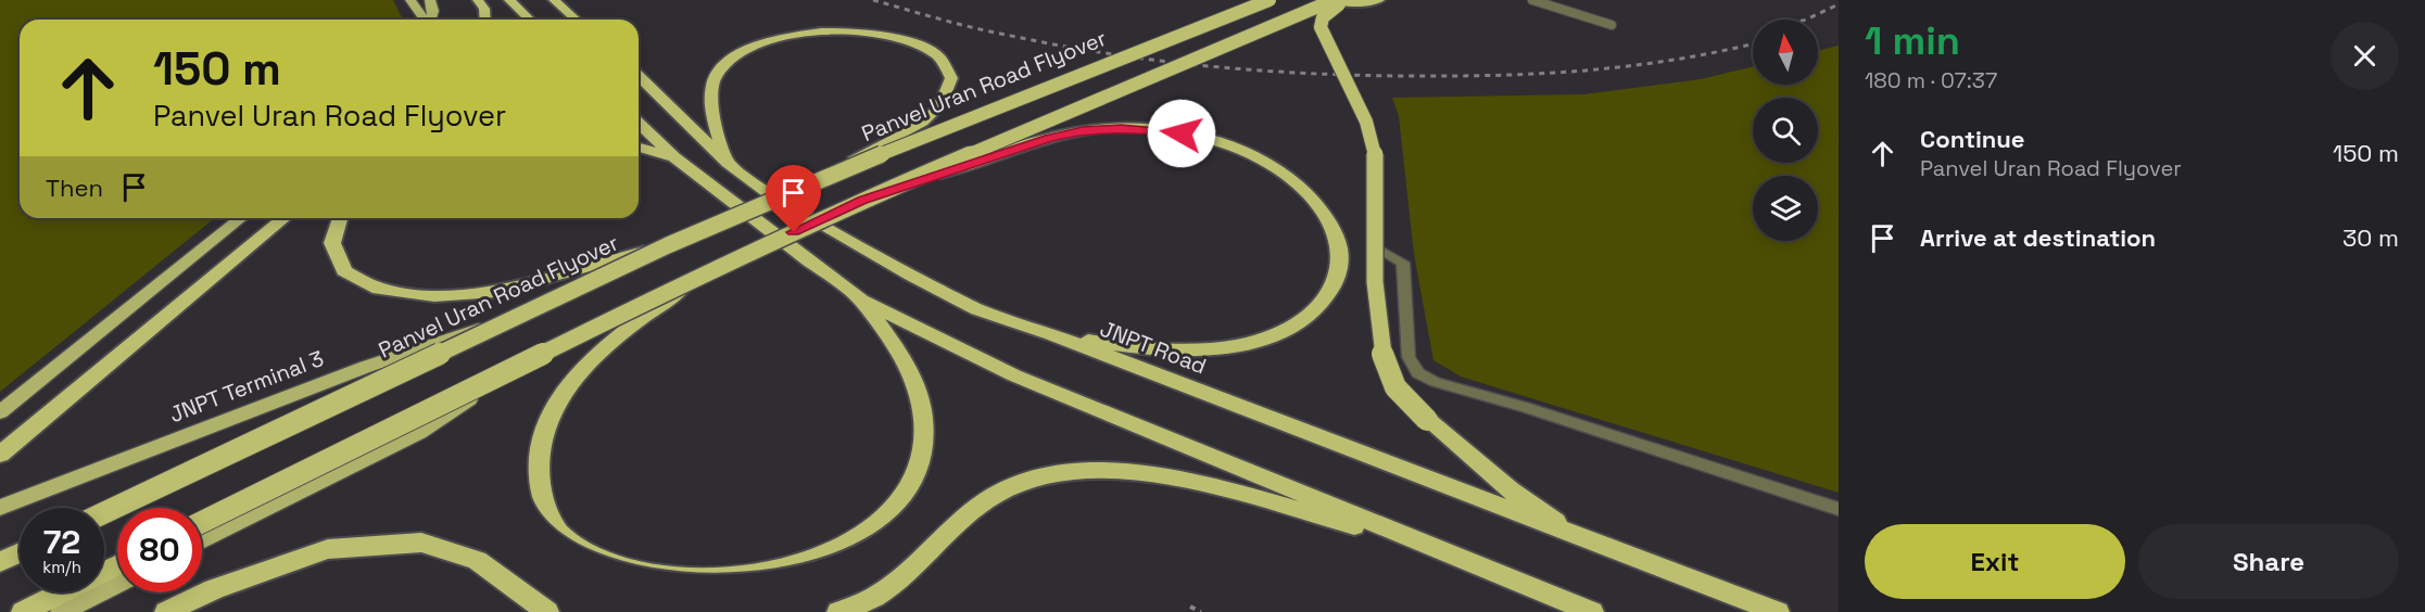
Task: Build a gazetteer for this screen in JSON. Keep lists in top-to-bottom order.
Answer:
{
  "streets": {
    "highway": ["Panvel Uran Road Flyover", "JNPT Road"],
    "main road": ["JNPT Terminal 3"]
  },
  "crossings": [
    ["Panvel Uran Road Flyover", "JNPT Terminal 3"]
  ],
  "north": "top",
  "page": {
    "heading": ["1 min", "180 m · 07:37"],
    "turn": ["150 m", "Panvel Uran Road Flyover"],
    "list": [
      {
        "name": "Continue",
        "note": "Panvel Uran Road Flyover",
        "value": "150 m"
      },
      {
        "name": "Arrive at destination",
        "value": "30 m"
      }
    ],
    "then": "Then",
    "speed": "72 km/h",
    "limit": "80",
    "buttons": ["Exit", "Share"]
  }
}
